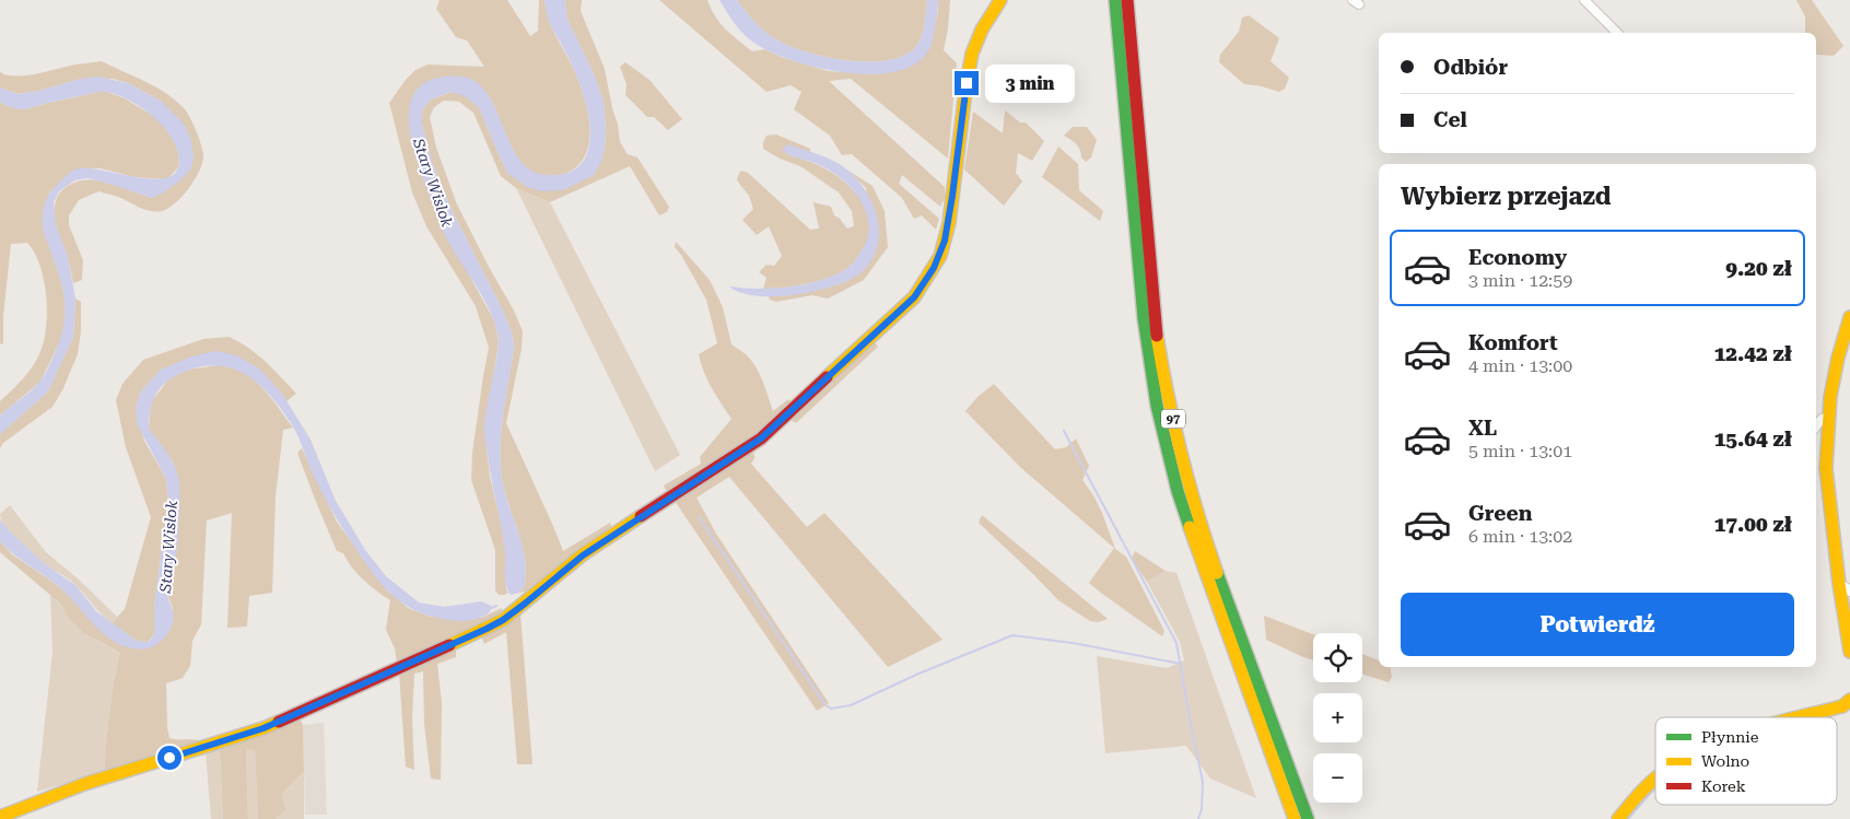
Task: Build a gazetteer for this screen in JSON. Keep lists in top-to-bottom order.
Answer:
{
  "streets": {
    "street": ["97"]
  },
  "water": ["Stary Wislok"],
  "legend": ["Płynnie", "Wolno", "Korek"],
  "page": {
    "banner": ["Odbiór", "Cel"],
    "bubble": "3 min",
    "heading": "Wybierz przejazd",
    "list": [
      {
        "name": "Economy",
        "note": "3 min · 12:59",
        "value": "9.20 zł"
      },
      {
        "name": "Komfort",
        "note": "4 min · 13:00",
        "value": "12.42 zł"
      },
      {
        "name": "XL",
        "note": "5 min · 13:01",
        "value": "15.64 zł"
      },
      {
        "name": "Green",
        "note": "6 min · 13:02",
        "value": "17.00 zł"
      }
    ],
    "buttons": "Potwierdź",
    "map_buttons": ["+", "−"]
  }
}
